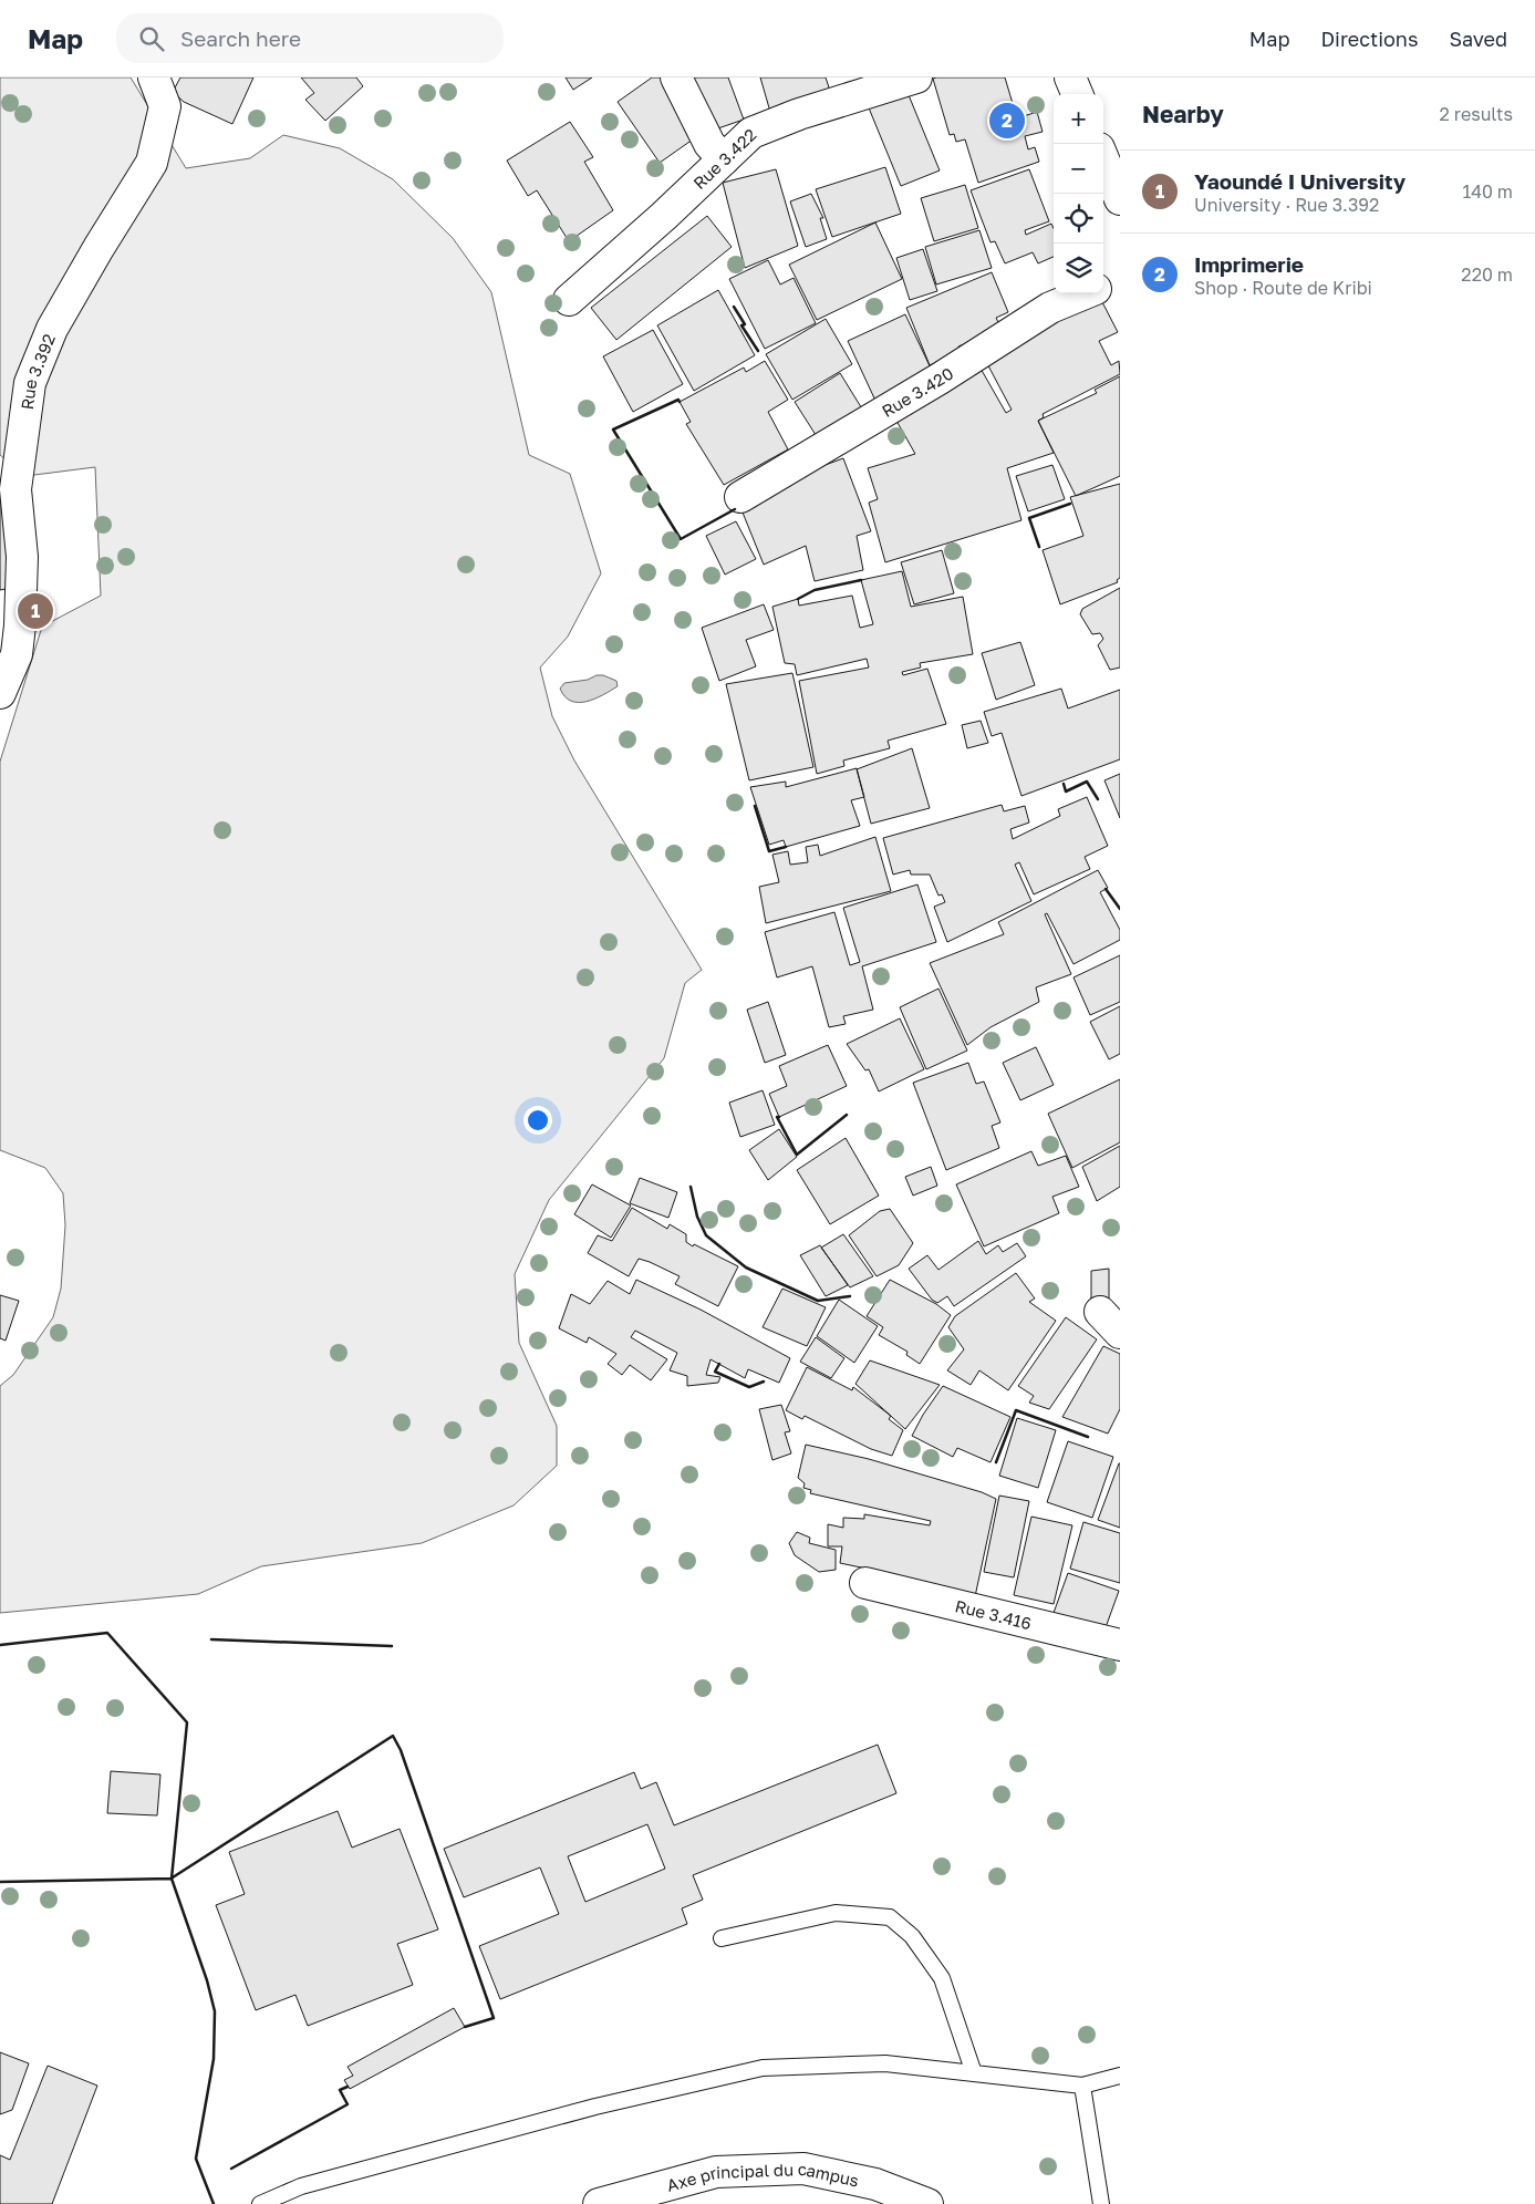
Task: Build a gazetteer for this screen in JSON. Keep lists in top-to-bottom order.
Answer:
{
  "streets": {
    "street": [
      "Rue 3.422",
      "Rue 3.392",
      "Rue 3.420",
      "Rue 3.416",
      "Axe principal du campus"
    ]
  },
  "page": {
    "header": "Map",
    "search": "Search here",
    "nav": ["Map", "Directions", "Saved"],
    "heading": ["Nearby", "2 results"],
    "map_buttons": ["+", "−"],
    "pins": ["2", "1"],
    "list": [
      {
        "mark": "1",
        "name": "Yaoundé I University",
        "note": "University · Rue 3.392",
        "value": "140 m"
      },
      {
        "mark": "2",
        "name": "Imprimerie",
        "note": "Shop · Route de Kribi",
        "value": "220 m"
      }
    ]
  }
}
